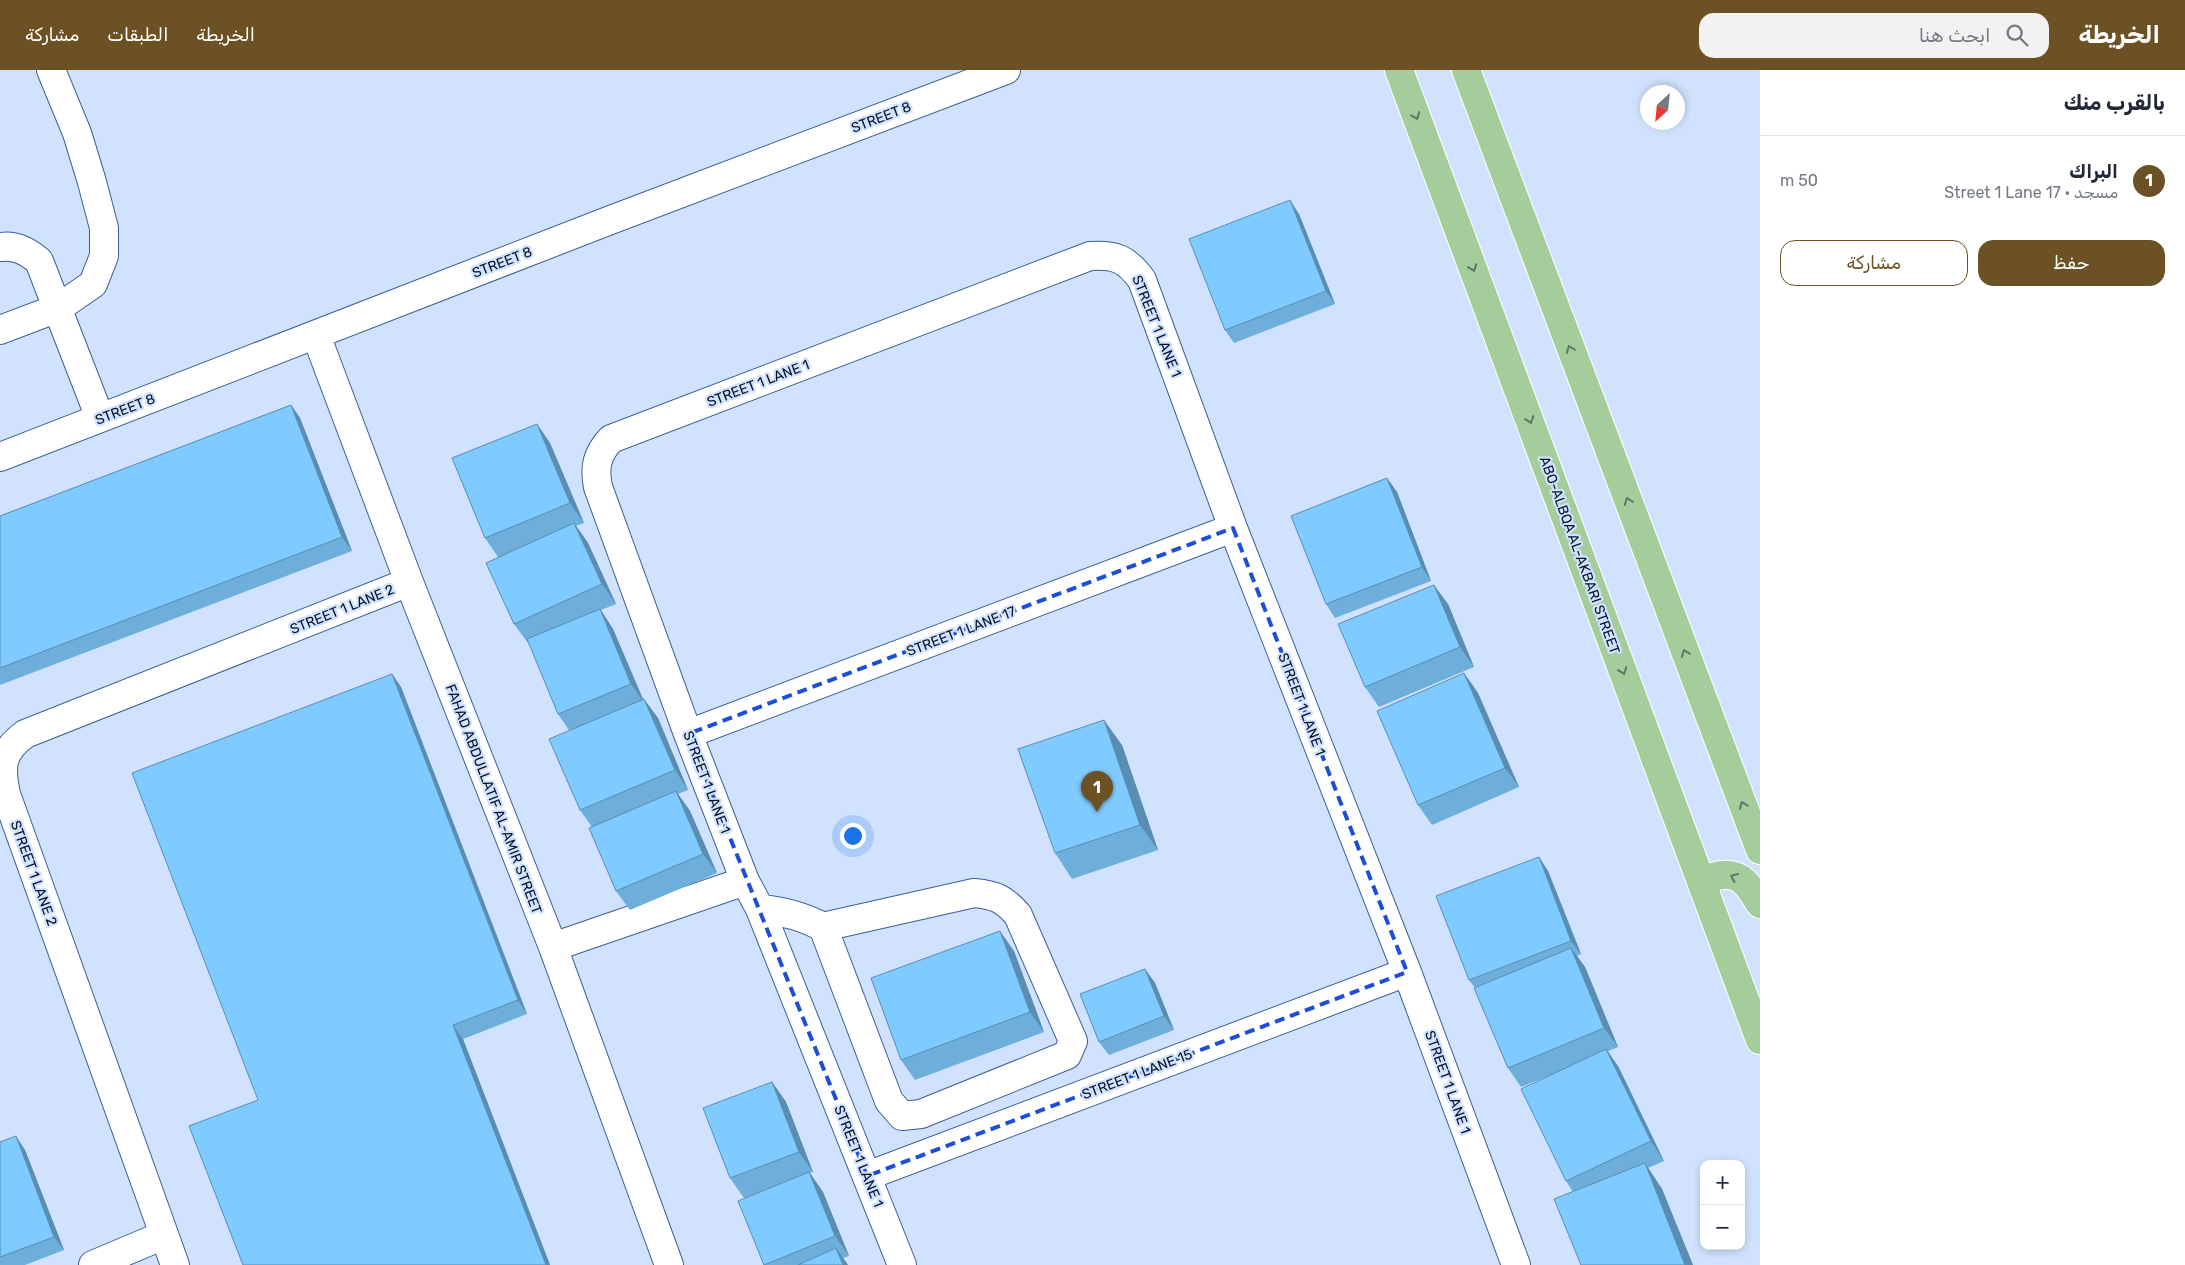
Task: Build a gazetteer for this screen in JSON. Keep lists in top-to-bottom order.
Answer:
{
  "streets": {
    "main road": ["ABO-ALBQA AL-AKBARI STREET"],
    "street": [
      "STREET 8",
      "STREET 1 LANE 1",
      "STREET 1 LANE 2",
      "STREET 1 LANE 17",
      "FAHAD ABDULLATIF AL-AMIR STREET",
      "STREET 1 LANE 15"
    ]
  },
  "crossings": [
    ["STREET 8", "FAHAD ABDULLATIF AL-AMIR STREET"],
    ["STREET 1 LANE 1", "STREET 1 LANE 17"],
    ["STREET 1 LANE 1", "STREET 1 LANE 15"],
    ["STREET 1 LANE 2", "FAHAD ABDULLATIF AL-AMIR STREET"]
  ],
  "north": "bottom left",
  "page": {
    "header": "الخريطة",
    "search": "ابحث هنا",
    "nav": ["الخريطة", "الطبقات", "مشاركة"],
    "heading": "بالقرب منك",
    "list": [
      {
        "mark": "1",
        "name": "البراك",
        "note": "مسجد · Street 1 Lane 17",
        "value": "50 m"
      }
    ],
    "buttons": ["حفظ", "مشاركة"],
    "pins": "1",
    "map_buttons": ["+", "−"]
  }
}
